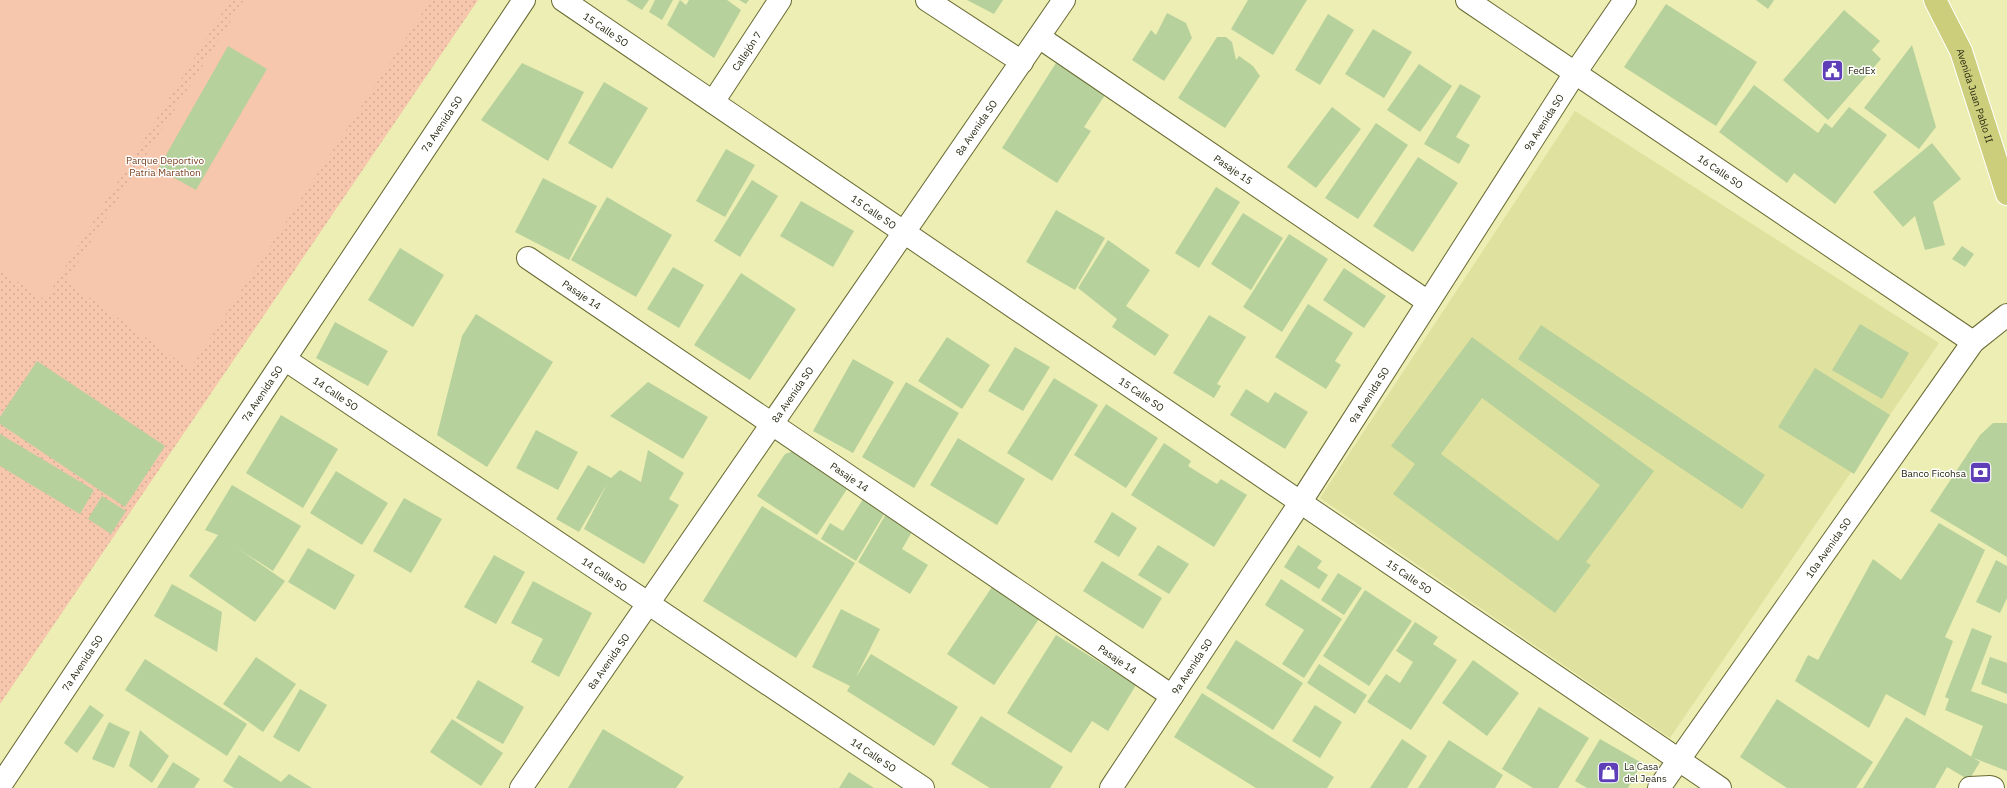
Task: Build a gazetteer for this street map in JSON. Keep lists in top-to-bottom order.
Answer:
{
  "streets": {
    "highway": ["Avenida Juan Pablo II"],
    "street": [
      "15 Calle SO",
      "Callejón 7",
      "9a Avenida SO",
      "7a Avenida SO",
      "8a Avenida SO",
      "Pasaje 15",
      "16 Calle SO",
      "Pasaje 14",
      "14 Calle SO",
      "10a Avenida SO"
    ]
  },
  "crossings": [
    ["15 Calle SO", "Callejón 7"],
    ["15 Calle SO", "9a Avenida SO"],
    ["15 Calle SO", "8a Avenida SO"],
    ["15 Calle SO", "10a Avenida SO"],
    ["9a Avenida SO", "Pasaje 15"],
    ["9a Avenida SO", "16 Calle SO"],
    ["9a Avenida SO", "Pasaje 14"],
    ["7a Avenida SO", "14 Calle SO"],
    ["8a Avenida SO", "Pasaje 15"],
    ["8a Avenida SO", "Pasaje 14"],
    ["8a Avenida SO", "14 Calle SO"],
    ["16 Calle SO", "10a Avenida SO"]
  ],
  "parks": ["Parque Deportivo Patria Marathon"],
  "places": {
    "public building": ["FedEx"],
    "bank": ["Banco Ficohsa"],
    "shop": ["La Casa del Jeans"]
  }
}
